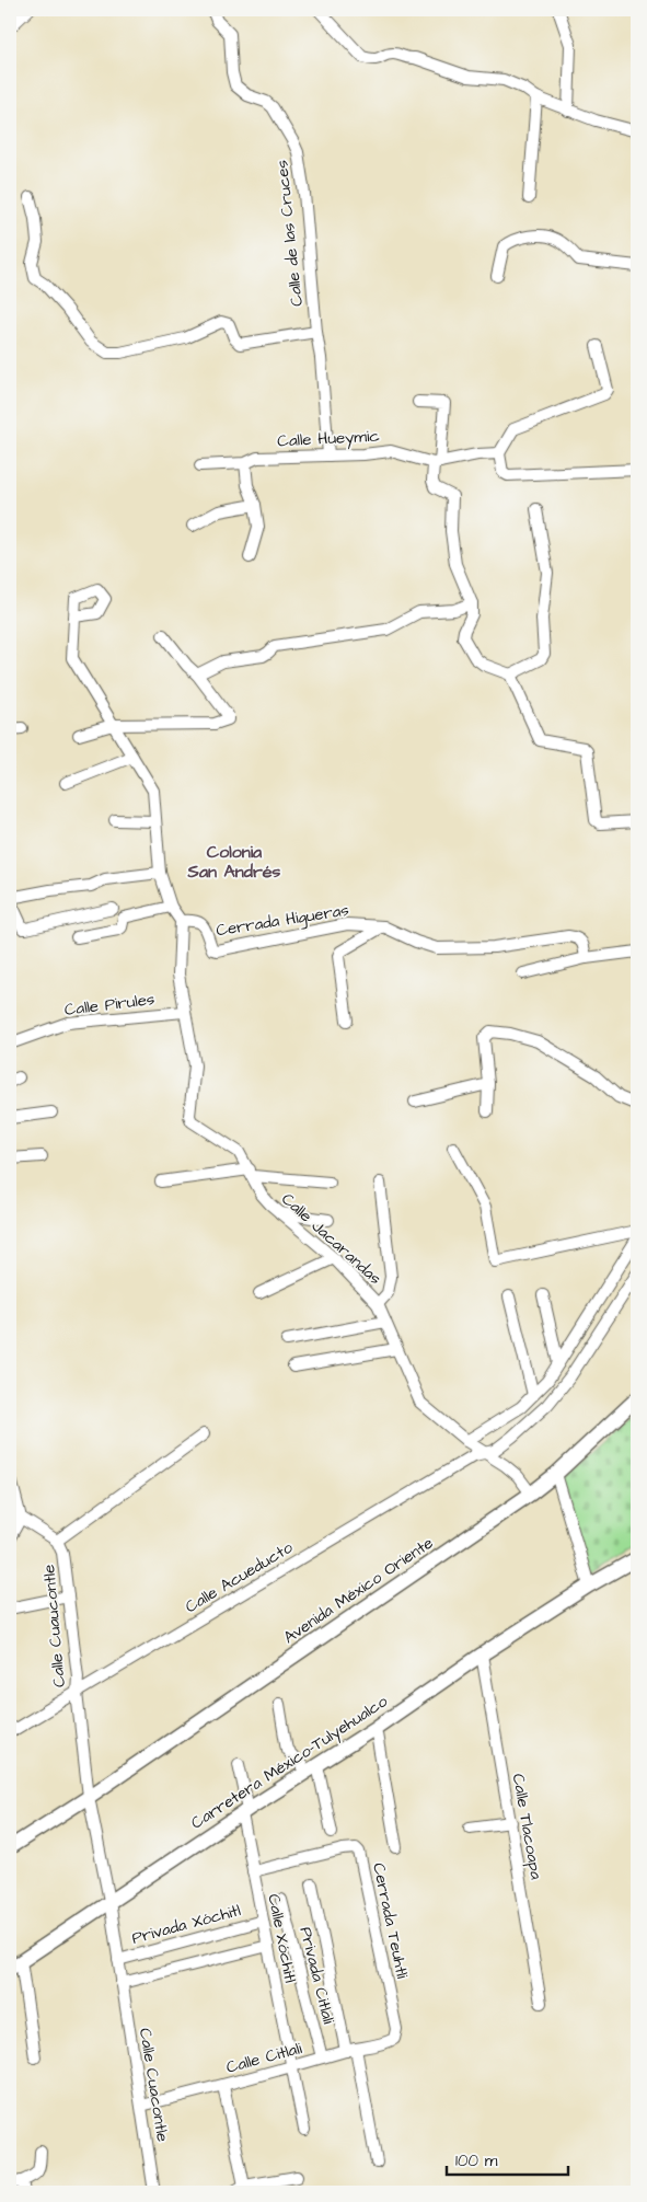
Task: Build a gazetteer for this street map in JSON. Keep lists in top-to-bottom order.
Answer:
{
  "streets": {
    "main road": ["Avenida México Oriente", "Carretera México-Tulyehualco"],
    "street": [
      "Calle de las Cruces",
      "Calle Hueymic",
      "Cerrada Higueras",
      "Calle Pirules",
      "Calle Jacarandas",
      "Calle Acueducto",
      "Calle Cuaucontle",
      "Calle Tlacoapa",
      "Cerrada Teuhtli",
      "Privada Xóchitl",
      "Calle Xóchitl",
      "Privada Citlali",
      "Calle Citlali",
      "Calle Cuacontle"
    ]
  },
  "crossings": [
    ["Calle de las Cruces", "Calle Hueymic"],
    ["Cerrada Higueras", "Calle Jacarandas"],
    ["Calle Pirules", "Calle Jacarandas"],
    ["Calle Jacarandas", "Calle Acueducto"],
    ["Calle Jacarandas", "Avenida México Oriente"],
    ["Calle Acueducto", "Calle Cuaucontle"],
    ["Avenida México Oriente", "Calle Cuaucontle"],
    ["Avenida México Oriente", "Calle Cuacontle"],
    ["Calle Cuaucontle", "Calle Cuacontle"],
    ["Carretera México-Tulyehualco", "Calle Tlacoapa"],
    ["Carretera México-Tulyehualco", "Calle Xóchitl"],
    ["Carretera México-Tulyehualco", "Calle Cuacontle"],
    ["Cerrada Teuhtli", "Calle Xóchitl"],
    ["Cerrada Teuhtli", "Calle Citlali"],
    ["Privada Xóchitl", "Calle Xóchitl"],
    ["Privada Xóchitl", "Calle Cuacontle"],
    ["Calle Xóchitl", "Calle Citlali"],
    ["Privada Citlali", "Calle Citlali"],
    ["Calle Citlali", "Calle Cuacontle"]
  ],
  "districts": ["Colonia San Andrés"],
  "scale_bar": "100 m"
}
